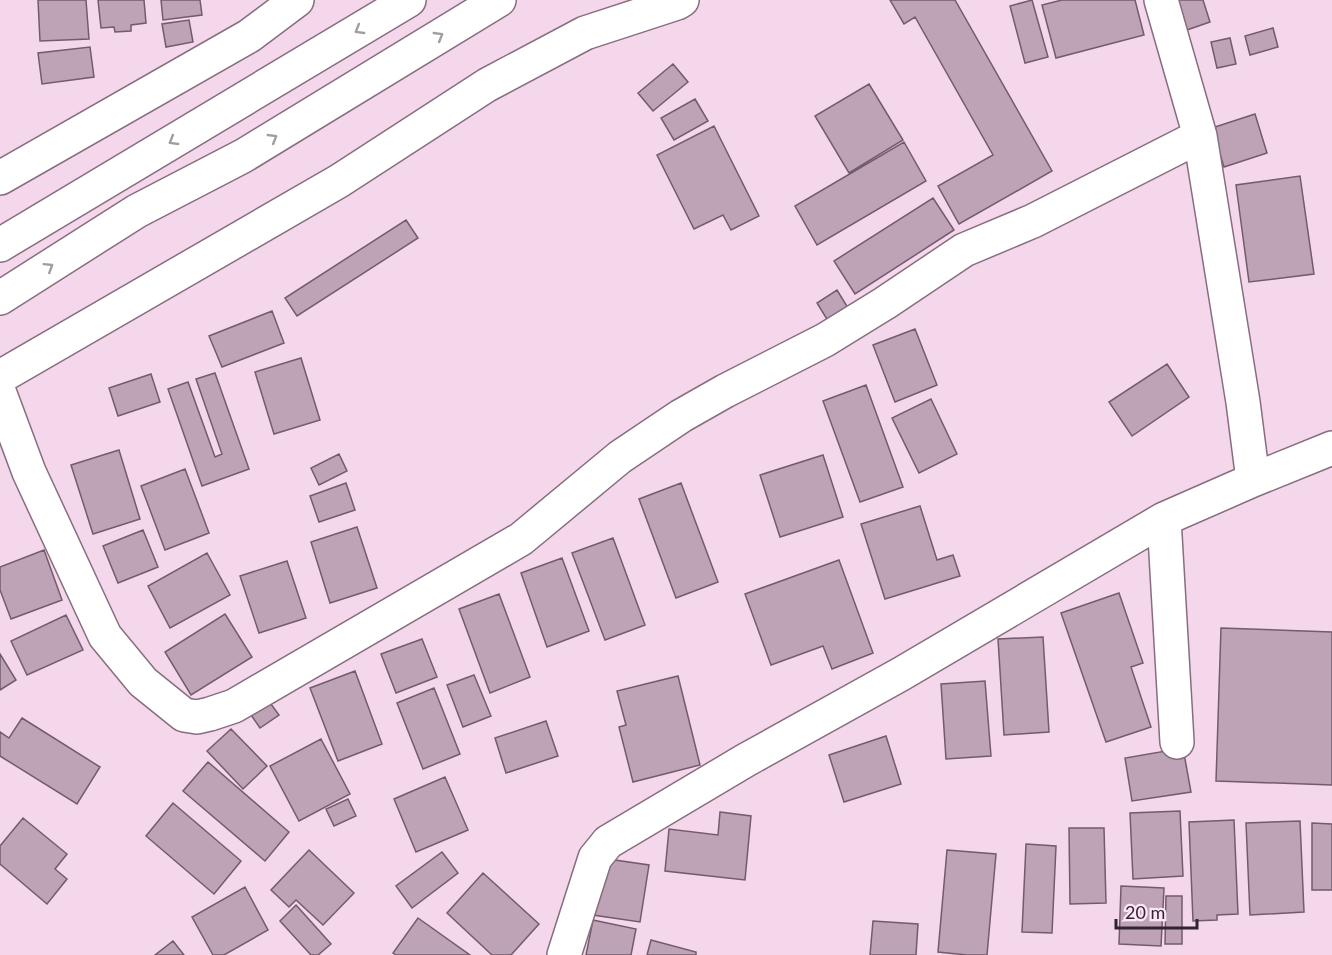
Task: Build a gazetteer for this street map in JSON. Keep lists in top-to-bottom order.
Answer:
{
  "scale_bar": "20 m"
}
